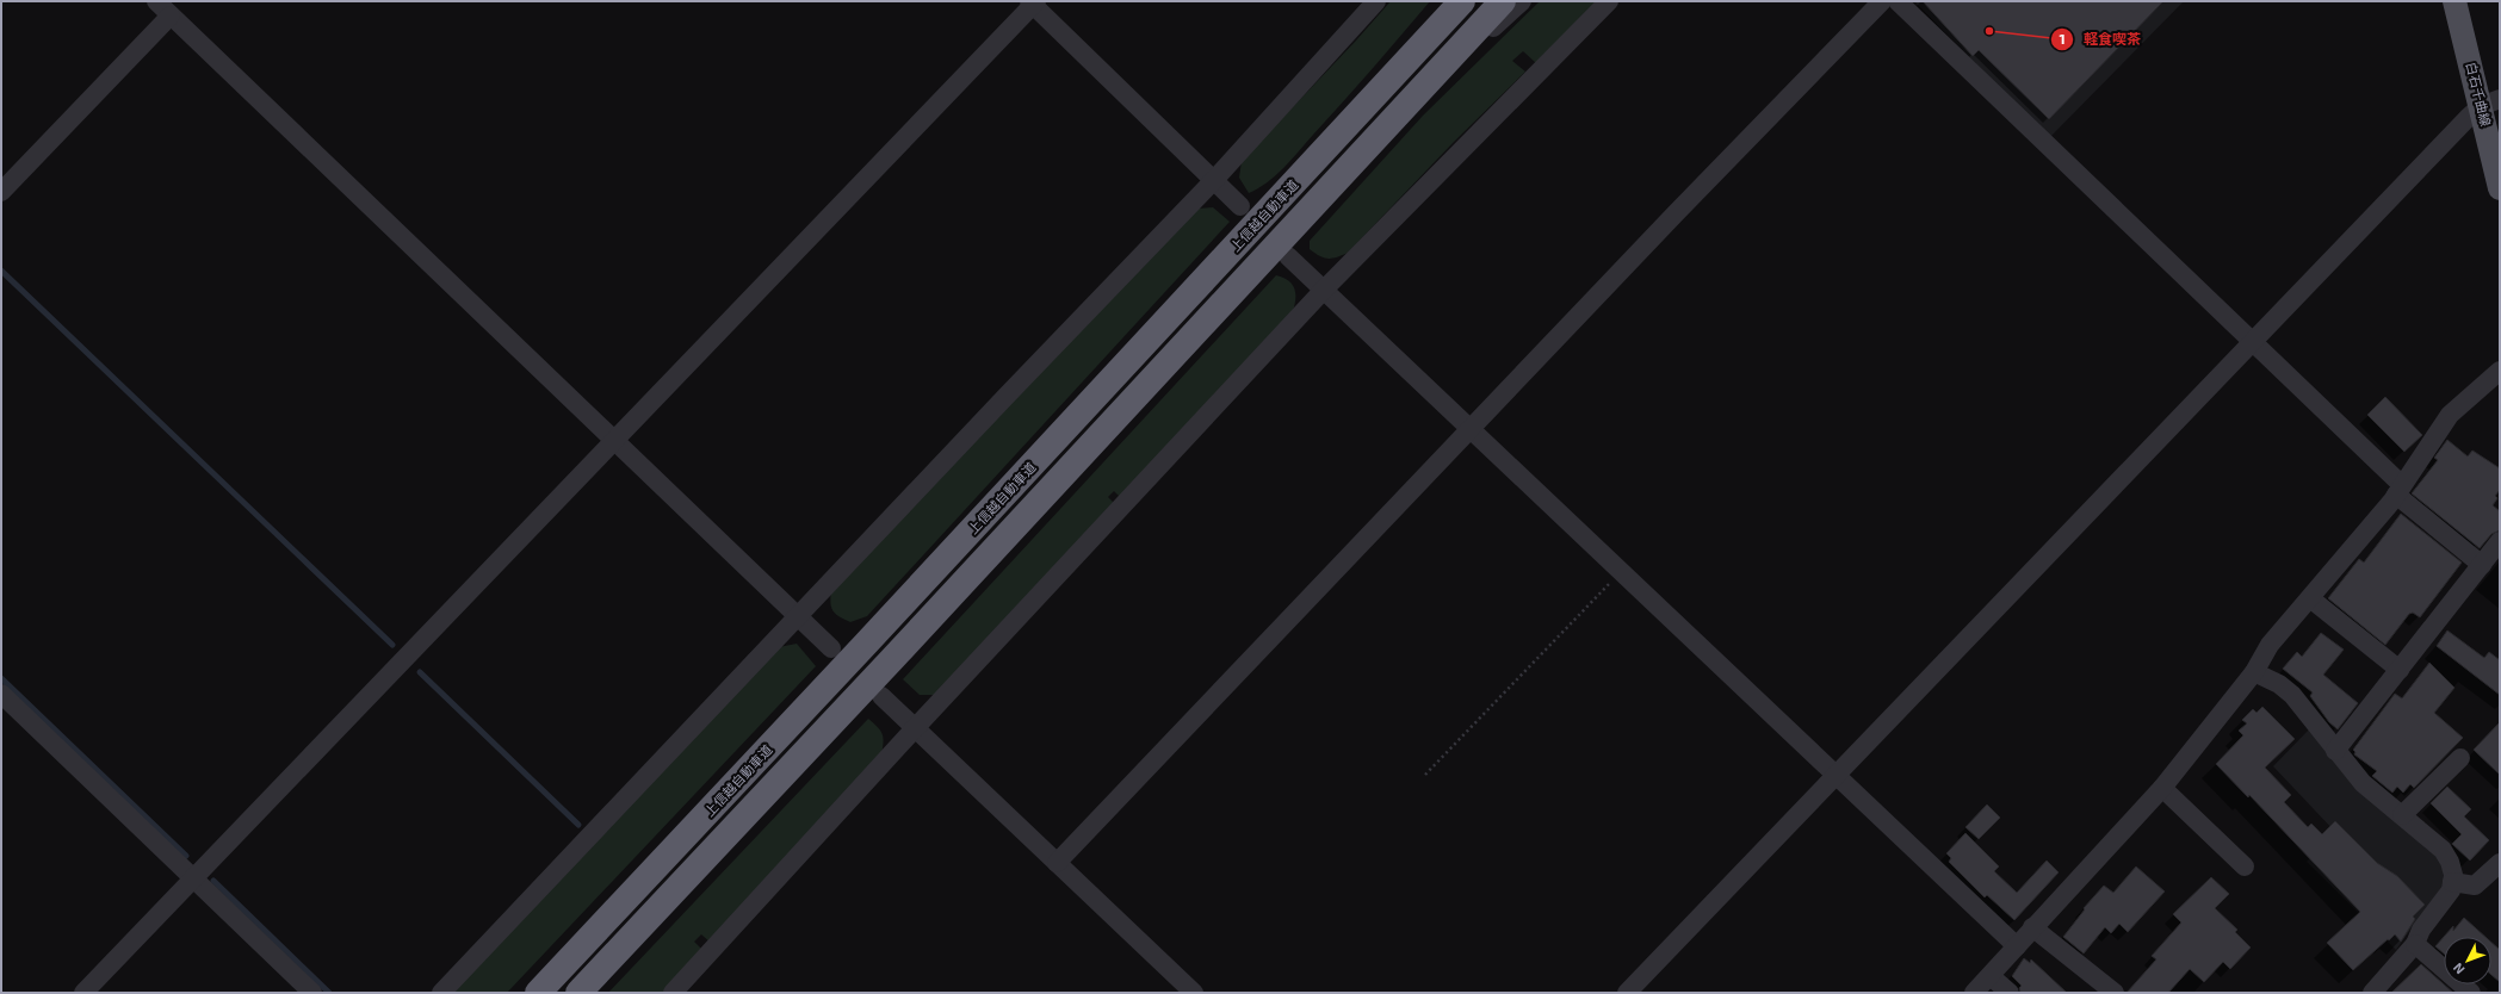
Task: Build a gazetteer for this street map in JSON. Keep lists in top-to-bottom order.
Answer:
{
  "streets": {
    "highway": ["上信越自動車道"],
    "main road": ["白石千曲線"]
  },
  "places": ["軽食喫茶"],
  "north": "bottom left"
}
